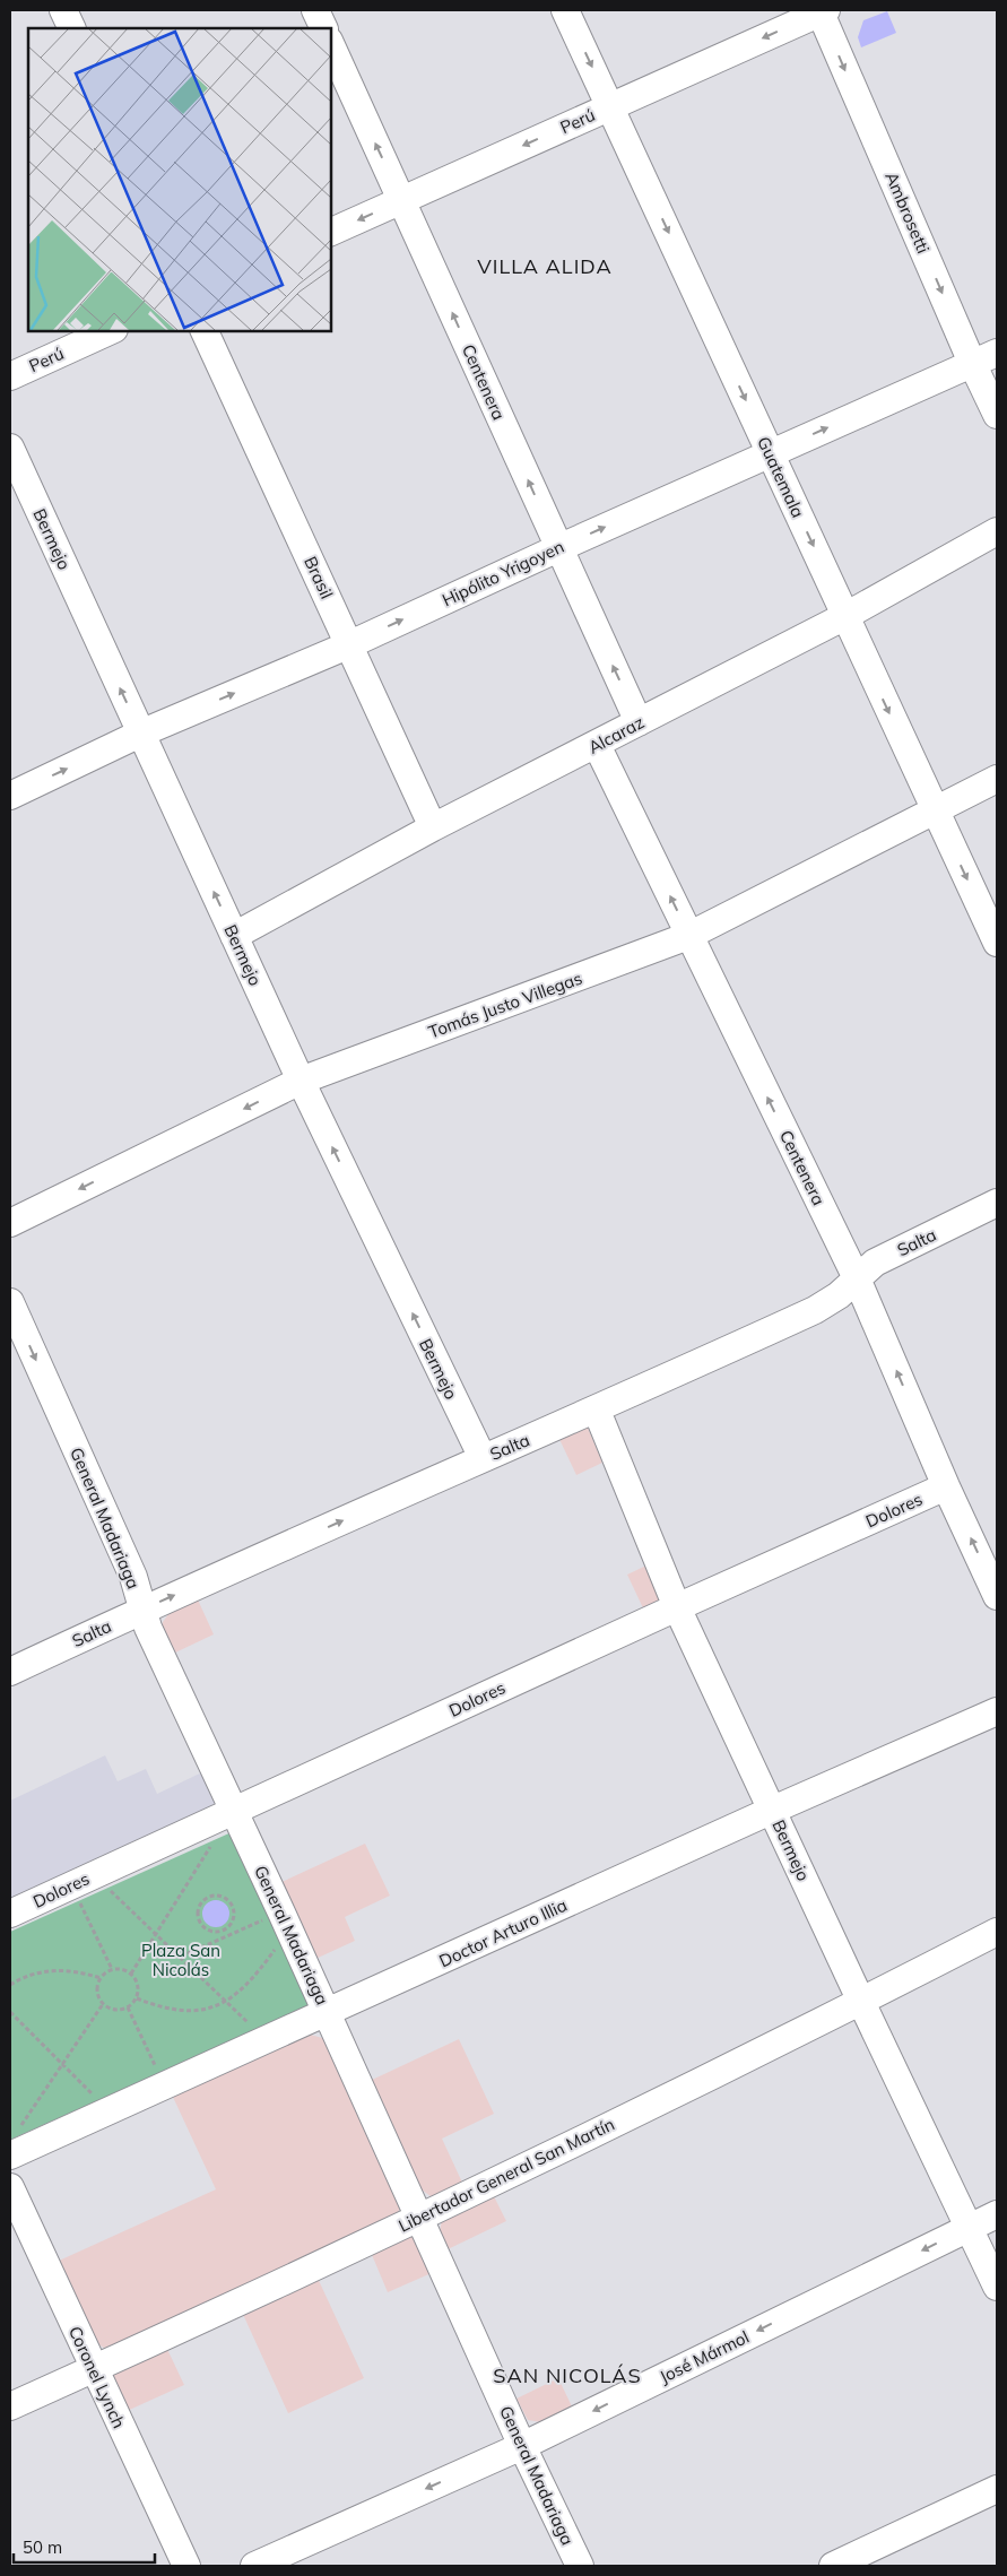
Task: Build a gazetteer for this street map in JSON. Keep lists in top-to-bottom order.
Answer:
{
  "streets": {
    "street": [
      "Perú",
      "Ambrosetti",
      "Centenera",
      "Guatemala",
      "Bermejo",
      "Hipólito Yrigoyen",
      "Brasil",
      "Alcaraz",
      "Tomás Justo Villegas",
      "Salta",
      "Dolores",
      "General Madariaga",
      "Doctor Arturo Illia",
      "Libertador General San Martín",
      "José Mármol",
      "Coronel Lynch"
    ]
  },
  "crossings": [
    ["Perú", "Ambrosetti"],
    ["Perú", "Centenera"],
    ["Perú", "Guatemala"],
    ["Ambrosetti", "Hipólito Yrigoyen"],
    ["Centenera", "Hipólito Yrigoyen"],
    ["Centenera", "Alcaraz"],
    ["Centenera", "Tomás Justo Villegas"],
    ["Centenera", "Salta"],
    ["Centenera", "Dolores"],
    ["Guatemala", "Hipólito Yrigoyen"],
    ["Guatemala", "Alcaraz"],
    ["Guatemala", "Tomás Justo Villegas"],
    ["Bermejo", "Hipólito Yrigoyen"],
    ["Bermejo", "Alcaraz"],
    ["Bermejo", "Tomás Justo Villegas"],
    ["Bermejo", "Salta"],
    ["Bermejo", "Dolores"],
    ["Bermejo", "Doctor Arturo Illia"],
    ["Bermejo", "Libertador General San Martín"],
    ["Bermejo", "José Mármol"],
    ["Hipólito Yrigoyen", "Brasil"],
    ["Brasil", "Alcaraz"],
    ["Salta", "General Madariaga"],
    ["Dolores", "General Madariaga"],
    ["General Madariaga", "Doctor Arturo Illia"],
    ["General Madariaga", "Libertador General San Martín"],
    ["General Madariaga", "José Mármol"],
    ["Libertador General San Martín", "Coronel Lynch"]
  ],
  "one_way": [
    "Perú",
    "Ambrosetti",
    "Centenera",
    "Guatemala",
    "Bermejo",
    "Hipólito Yrigoyen",
    "José Mármol"
  ],
  "districts": ["VILLA ALIDA", "SAN NICOLÁS"],
  "parks": ["Plaza San Nicolás"],
  "scale_bar": "50 m"
}
